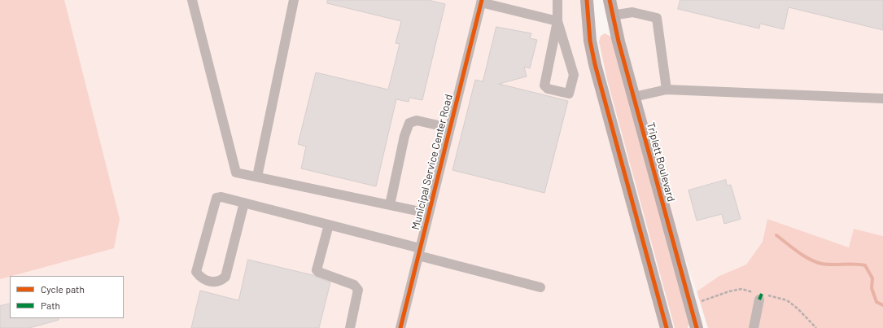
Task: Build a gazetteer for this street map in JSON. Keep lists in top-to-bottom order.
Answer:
{
  "streets": {
    "main road": ["Triplett Boulevard"],
    "street": ["Municipal Service Center Road"]
  },
  "legend": ["Cycle path", "Path"]
}
